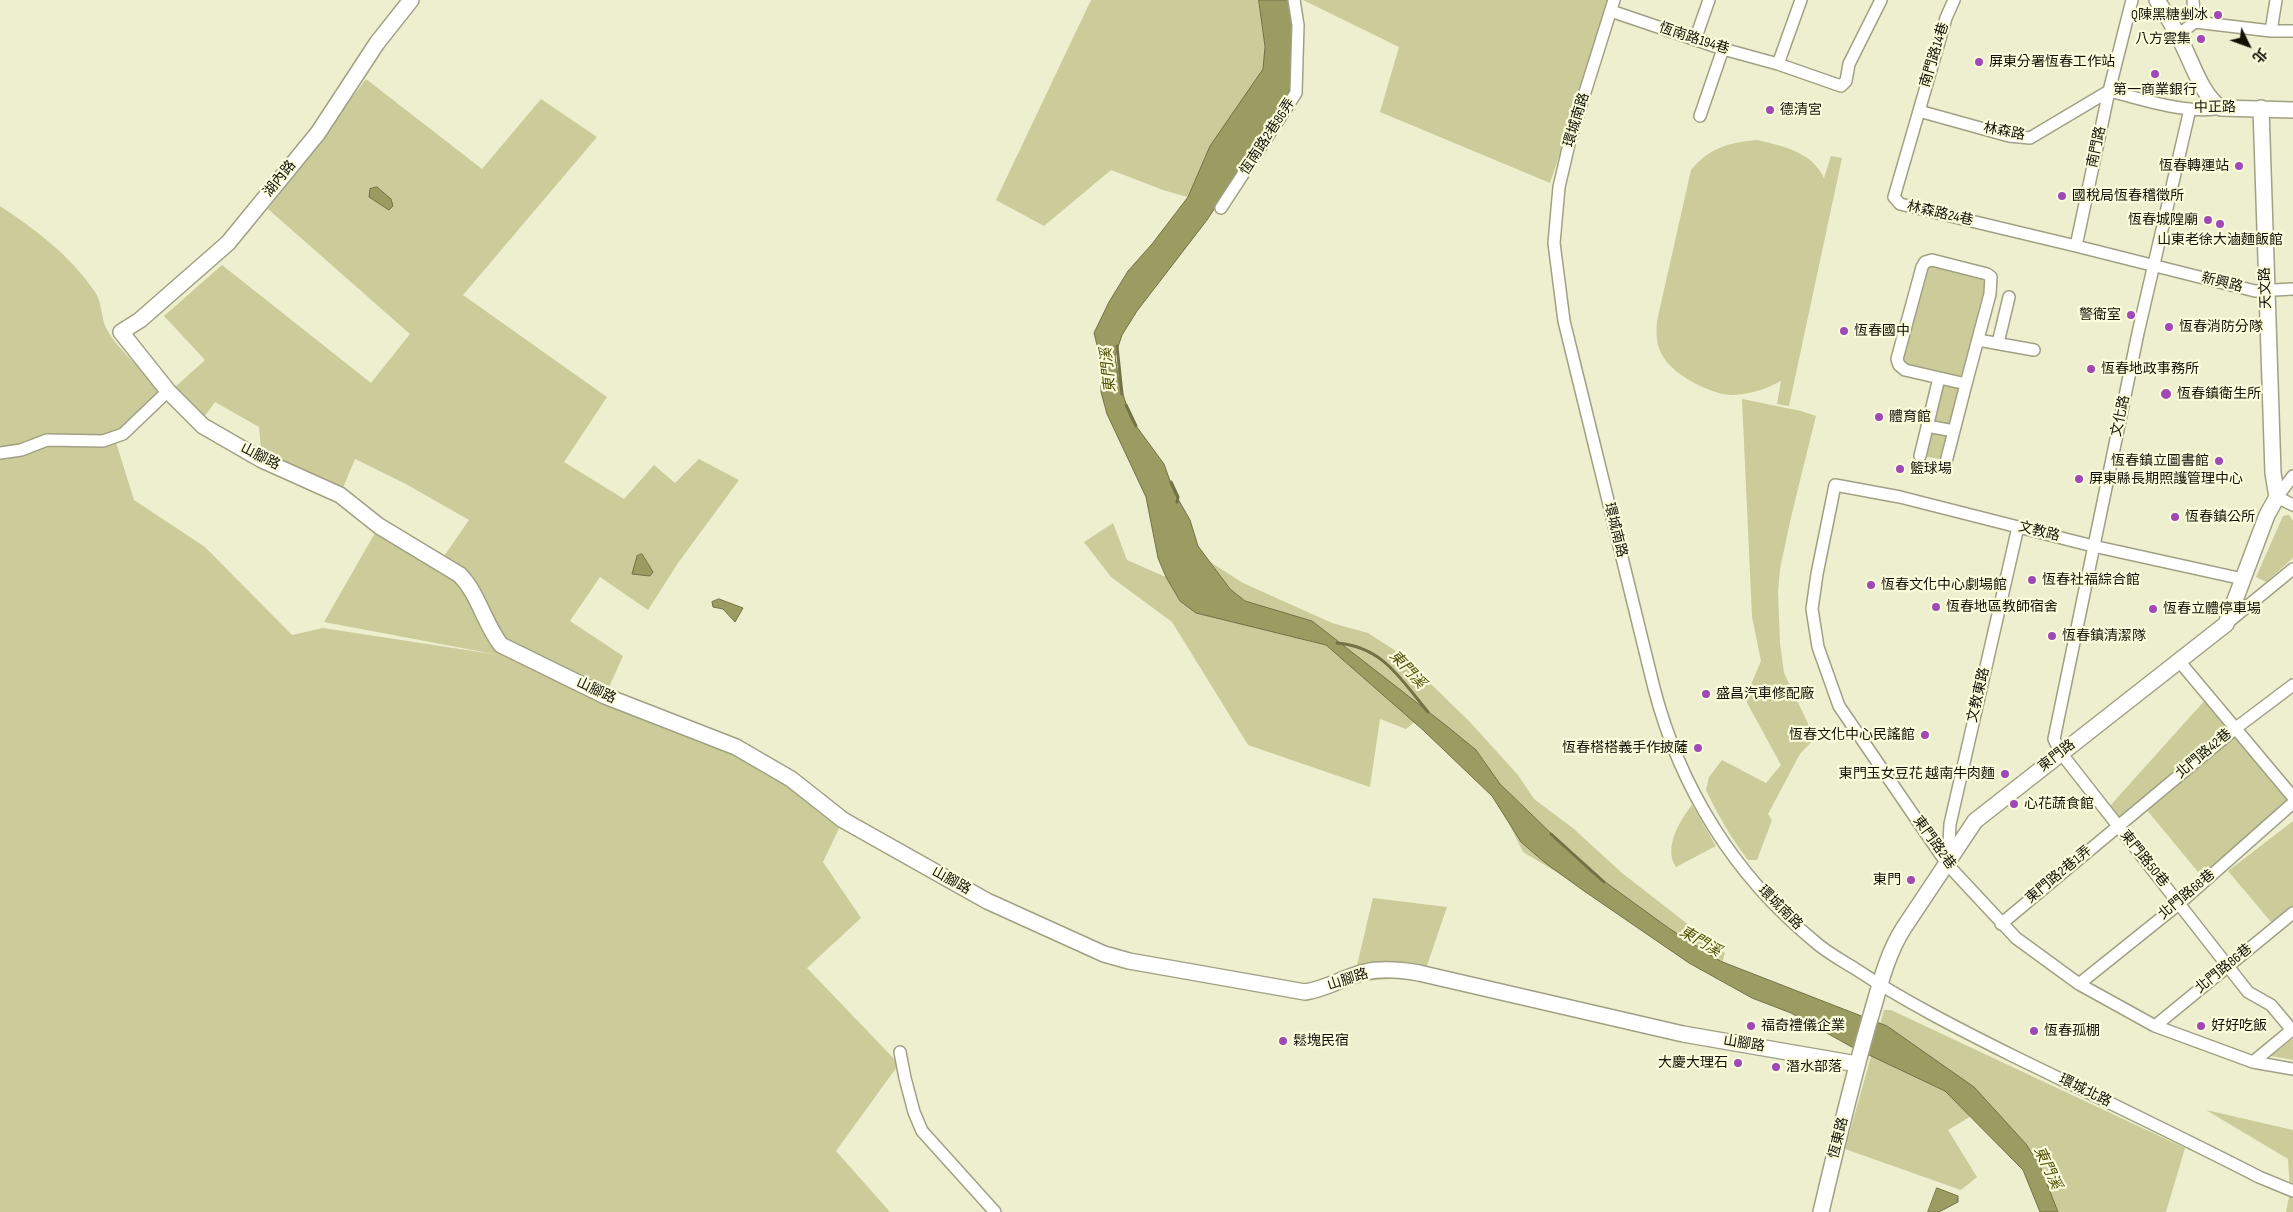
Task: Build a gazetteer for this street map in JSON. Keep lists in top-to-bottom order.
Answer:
{
  "streets": {
    "street": [
      "恆南路194巷",
      "南門路14巷",
      "中正路",
      "環城南路",
      "林森路",
      "恆南路2巷86弄",
      "南門路",
      "湖內路",
      "林森路24巷",
      "新興路",
      "天文路",
      "文化路",
      "山腳路",
      "文教路",
      "文教東路",
      "北門路42巷",
      "東門路",
      "東門路2巷",
      "東門路50巷",
      "東門路2巷1弄",
      "北門路68巷",
      "北門路86巷",
      "環城北路",
      "恆東路"
    ]
  },
  "crossings": [
    ["恆南路194巷", "環城南路"],
    ["南門路14巷", "林森路"],
    ["南門路14巷", "林森路24巷"],
    ["中正路", "林森路"],
    ["中正路", "南門路"],
    ["中正路", "天文路"],
    ["中正路", "文化路"],
    ["環城南路", "東門路"],
    ["環城南路", "環城北路"],
    ["林森路", "南門路"],
    ["林森路", "林森路24巷"],
    ["南門路", "林森路24巷"],
    ["湖內路", "山腳路"],
    ["新興路", "天文路"],
    ["新興路", "文化路"],
    ["文化路", "文教路"],
    ["文化路", "東門路"],
    ["文化路", "東門路50巷"],
    ["山腳路", "東門路"],
    ["山腳路", "恆東路"],
    ["文教路", "文教東路"],
    ["文教路", "東門路2巷"],
    ["文教東路", "東門路"],
    ["文教東路", "東門路2巷"],
    ["北門路42巷", "東門路50巷"],
    ["北門路42巷", "東門路2巷1弄"],
    ["東門路", "東門路2巷"],
    ["東門路", "東門路50巷"],
    ["東門路", "環城北路"],
    ["東門路", "恆東路"],
    ["東門路2巷", "東門路2巷1弄"],
    ["東門路2巷", "北門路68巷"],
    ["東門路2巷", "北門路86巷"],
    ["東門路50巷", "東門路2巷1弄"],
    ["東門路50巷", "北門路68巷"],
    ["東門路50巷", "北門路86巷"]
  ],
  "water": ["東門溪"],
  "places": [
    "Q陳黑糖剉冰",
    "八方雲集",
    "屏東分署恆春工作站",
    "第一商業銀行",
    "德清宮",
    "恆春轉運站",
    "國稅局恆春稽徵所",
    "恆春城隍廟",
    "山東老徐大滷麵飯館",
    "警衛室",
    "恆春消防分隊",
    "恆春國中",
    "恆春地政事務所",
    "恆春鎮衛生所",
    "體育館",
    "恆春鎮立圖書館",
    "籃球場",
    "屏東縣長期照護管理中心",
    "恆春鎮公所",
    "恆春社福綜合館",
    "恆春文化中心劇場館",
    "恆春地區教師宿舍",
    "恆春立體停車場",
    "恆春鎮清潔隊",
    "盛昌汽車修配廠",
    "恆春文化中心民謠館",
    "恆春榙榙義手作披薩",
    "東門玉女豆花 越南牛肉麵",
    "心花蔬食館",
    "東門",
    "福奇禮儀企業",
    "好好吃飯",
    "恆春孤棚",
    "鬆塊民宿",
    "大慶大理石",
    "潛水部落"
  ],
  "north": "bottom right"
}
